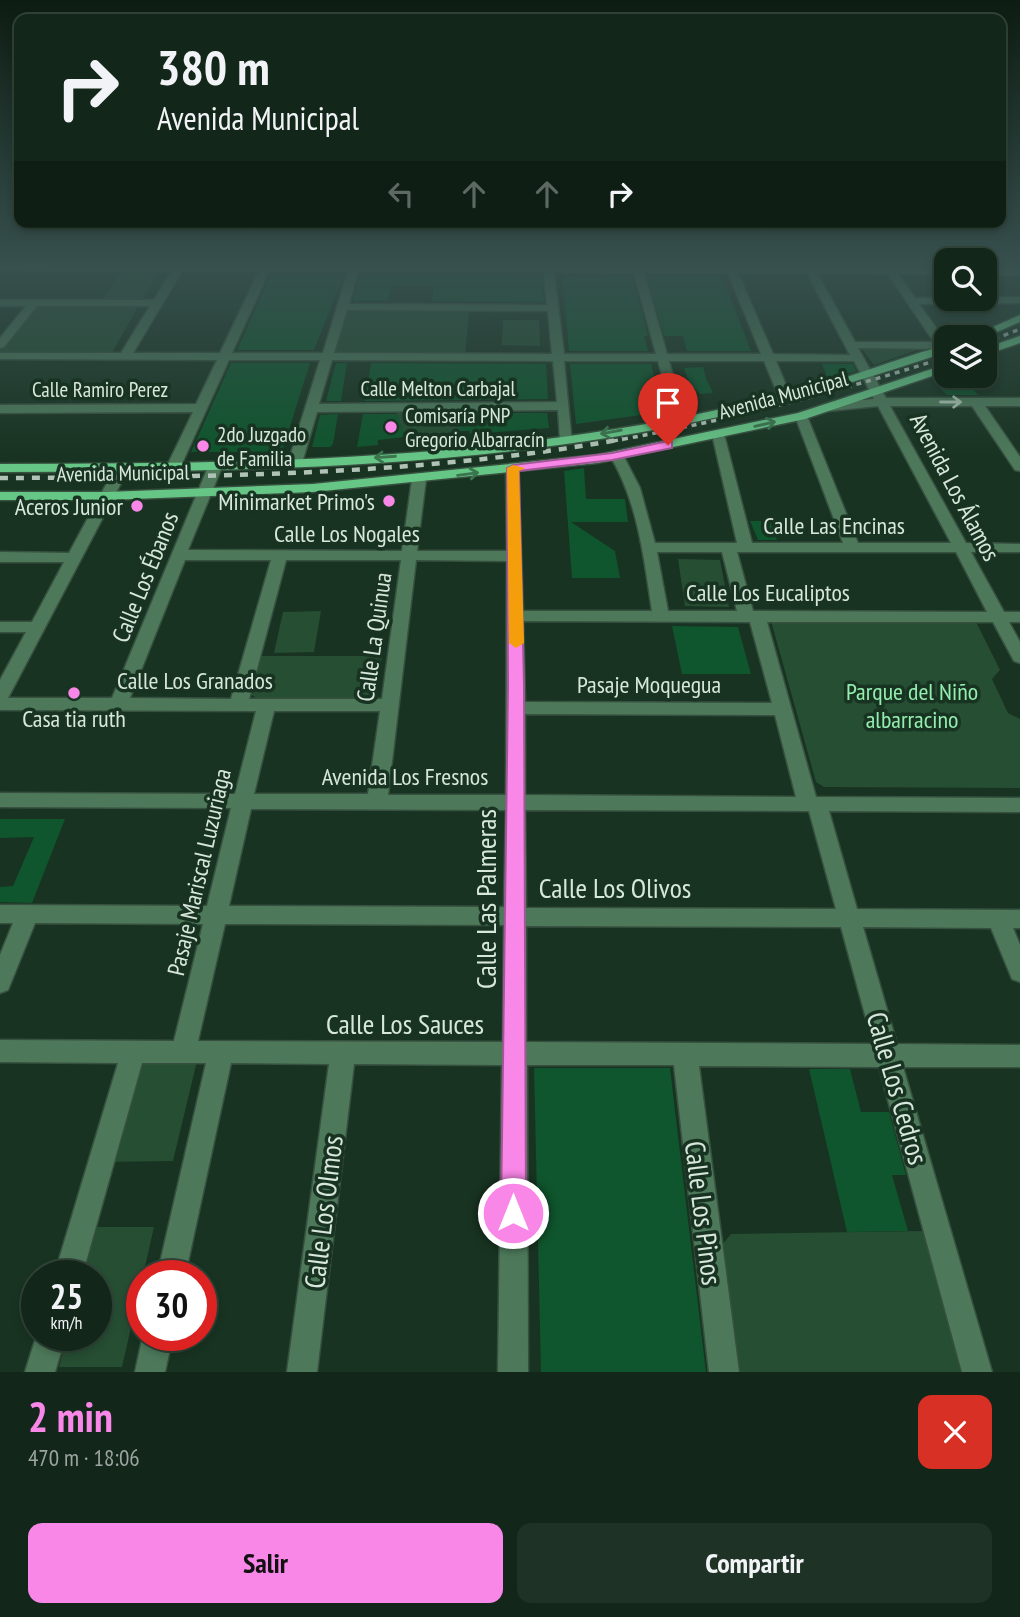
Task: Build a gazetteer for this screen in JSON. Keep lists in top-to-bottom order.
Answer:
{
  "streets": {
    "main road": ["Avenida Municipal"],
    "street": [
      "Calle Melton Carbajal",
      "Calle Ramiro Perez",
      "Avenida Los Álamos",
      "Calle Las Encinas",
      "Calle Los Nogales",
      "Calle Los Ébanos",
      "Calle Los Eucaliptos",
      "Calle La Quinua",
      "Calle Los Granados",
      "Pasaje Moquegua",
      "Avenida Los Fresnos",
      "Pasaje Mariscal Luzuriaga",
      "Calle Los Olivos",
      "Calle Las Palmeras",
      "Calle Los Sauces",
      "Calle Los Cedros",
      "Calle Los Olmos",
      "Calle Los Pinos"
    ]
  },
  "crossings": [
    ["Avenida Municipal", "Avenida Los Álamos"],
    ["Avenida Municipal", "Calle Los Ébanos"],
    ["Avenida Municipal", "Calle La Quinua"],
    ["Avenida Municipal", "Calle Las Palmeras"],
    ["Avenida Los Álamos", "Calle Las Encinas"],
    ["Avenida Los Álamos", "Calle Los Eucaliptos"],
    ["Calle Las Encinas", "Calle Los Cedros"],
    ["Calle Los Nogales", "Calle Los Ébanos"],
    ["Calle Los Nogales", "Calle La Quinua"],
    ["Calle Los Nogales", "Calle Las Palmeras"],
    ["Calle Los Ébanos", "Calle Los Granados"],
    ["Calle Los Eucaliptos", "Calle Las Palmeras"],
    ["Calle Los Eucaliptos", "Calle Los Cedros"],
    ["Calle La Quinua", "Calle Los Granados"],
    ["Calle La Quinua", "Avenida Los Fresnos"],
    ["Calle Los Granados", "Pasaje Mariscal Luzuriaga"],
    ["Pasaje Moquegua", "Calle Las Palmeras"],
    ["Pasaje Moquegua", "Calle Los Cedros"],
    ["Avenida Los Fresnos", "Pasaje Mariscal Luzuriaga"],
    ["Avenida Los Fresnos", "Calle Las Palmeras"],
    ["Avenida Los Fresnos", "Calle Los Cedros"],
    ["Pasaje Mariscal Luzuriaga", "Calle Los Olivos"],
    ["Pasaje Mariscal Luzuriaga", "Calle Los Sauces"],
    ["Calle Los Olivos", "Calle Las Palmeras"],
    ["Calle Los Olivos", "Calle Los Cedros"],
    ["Calle Las Palmeras", "Calle Los Sauces"],
    ["Calle Los Sauces", "Calle Los Cedros"],
    ["Calle Los Sauces", "Calle Los Olmos"],
    ["Calle Los Sauces", "Calle Los Pinos"]
  ],
  "parks": ["Parque del Niño albarracino"],
  "places": [
    "Comisaría PNP Gregorio Albarracín",
    "2do Juzgado de Familia",
    "Minimarket Primo's",
    "Aceros Junior",
    "Casa tia ruth"
  ],
  "page": {
    "turn": ["380 m", "Avenida Municipal"],
    "speed": "25 km/h",
    "limit": "30",
    "heading": ["2 min", "470 m · 18:06"],
    "buttons": ["Salir", "Compartir"]
  }
}
